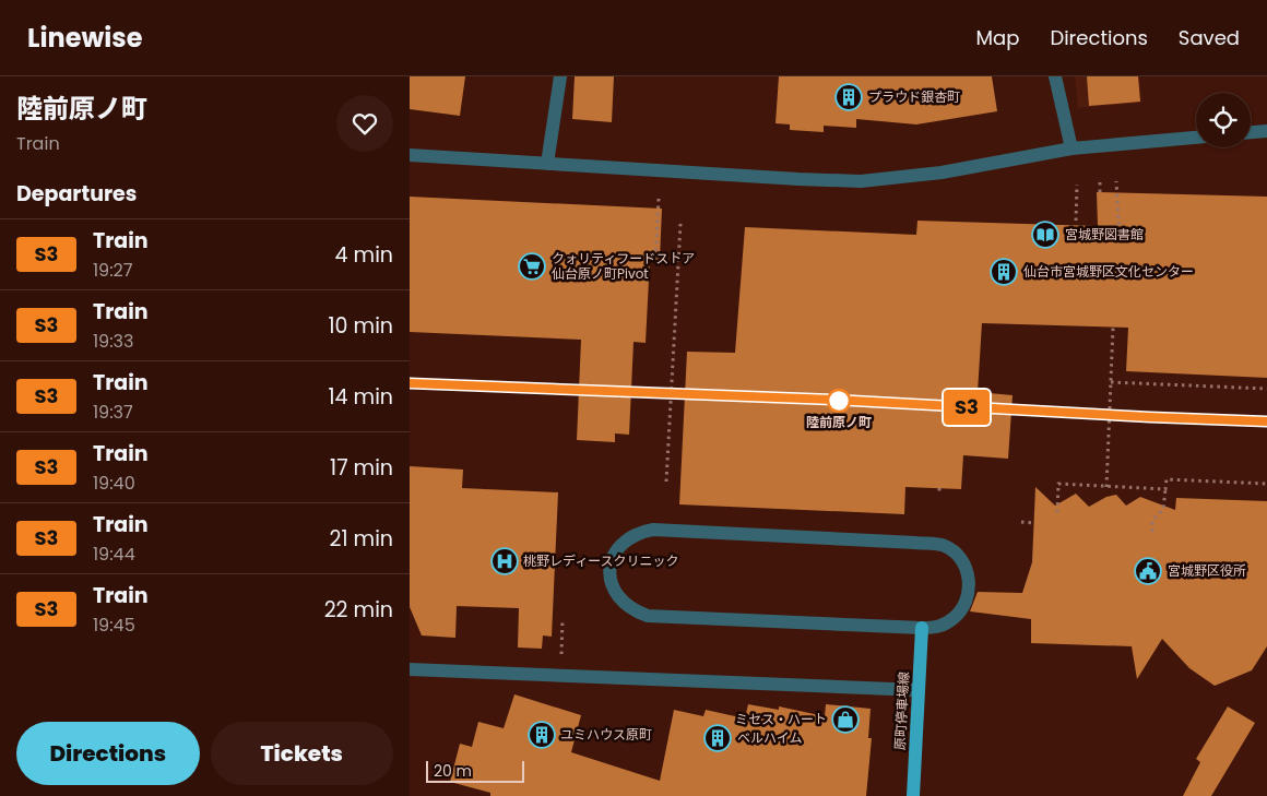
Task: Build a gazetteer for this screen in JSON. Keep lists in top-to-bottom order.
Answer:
{
  "streets": {
    "main road": ["原町停車場線"]
  },
  "places": {
    "building": [
      "プラウド銀杏町",
      "仙台市宮城野区文化センター",
      "ユミハウス原町",
      "ベルハイム"
    ],
    "library": ["宮城野図書館"],
    "supermarket": ["クォリティフードストア 仙台原ノ町Pivot"],
    "other": ["陸前原ノ町"],
    "hospital": ["桃野レディースクリニック"],
    "public building": ["宮城野区役所"],
    "shop": ["ミセス・ハート"]
  },
  "scale_bar": "20 m",
  "page": {
    "header": "Linewise",
    "nav": ["Map", "Directions", "Saved"],
    "heading": [
      ["陸前原ノ町", "Train"],
      "Departures"
    ],
    "on_map": "S3",
    "list": [
      {
        "mark": "S3",
        "name": "Train",
        "note": "19:27",
        "value": "4 min"
      },
      {
        "mark": "S3",
        "name": "Train",
        "note": "19:33",
        "value": "10 min"
      },
      {
        "mark": "S3",
        "name": "Train",
        "note": "19:37",
        "value": "14 min"
      },
      {
        "mark": "S3",
        "name": "Train",
        "note": "19:40",
        "value": "17 min"
      },
      {
        "mark": "S3",
        "name": "Train",
        "note": "19:44",
        "value": "21 min"
      },
      {
        "mark": "S3",
        "name": "Train",
        "note": "19:45",
        "value": "22 min"
      }
    ],
    "buttons": ["Directions", "Tickets"],
    "scale": "20 m"
  }
}
